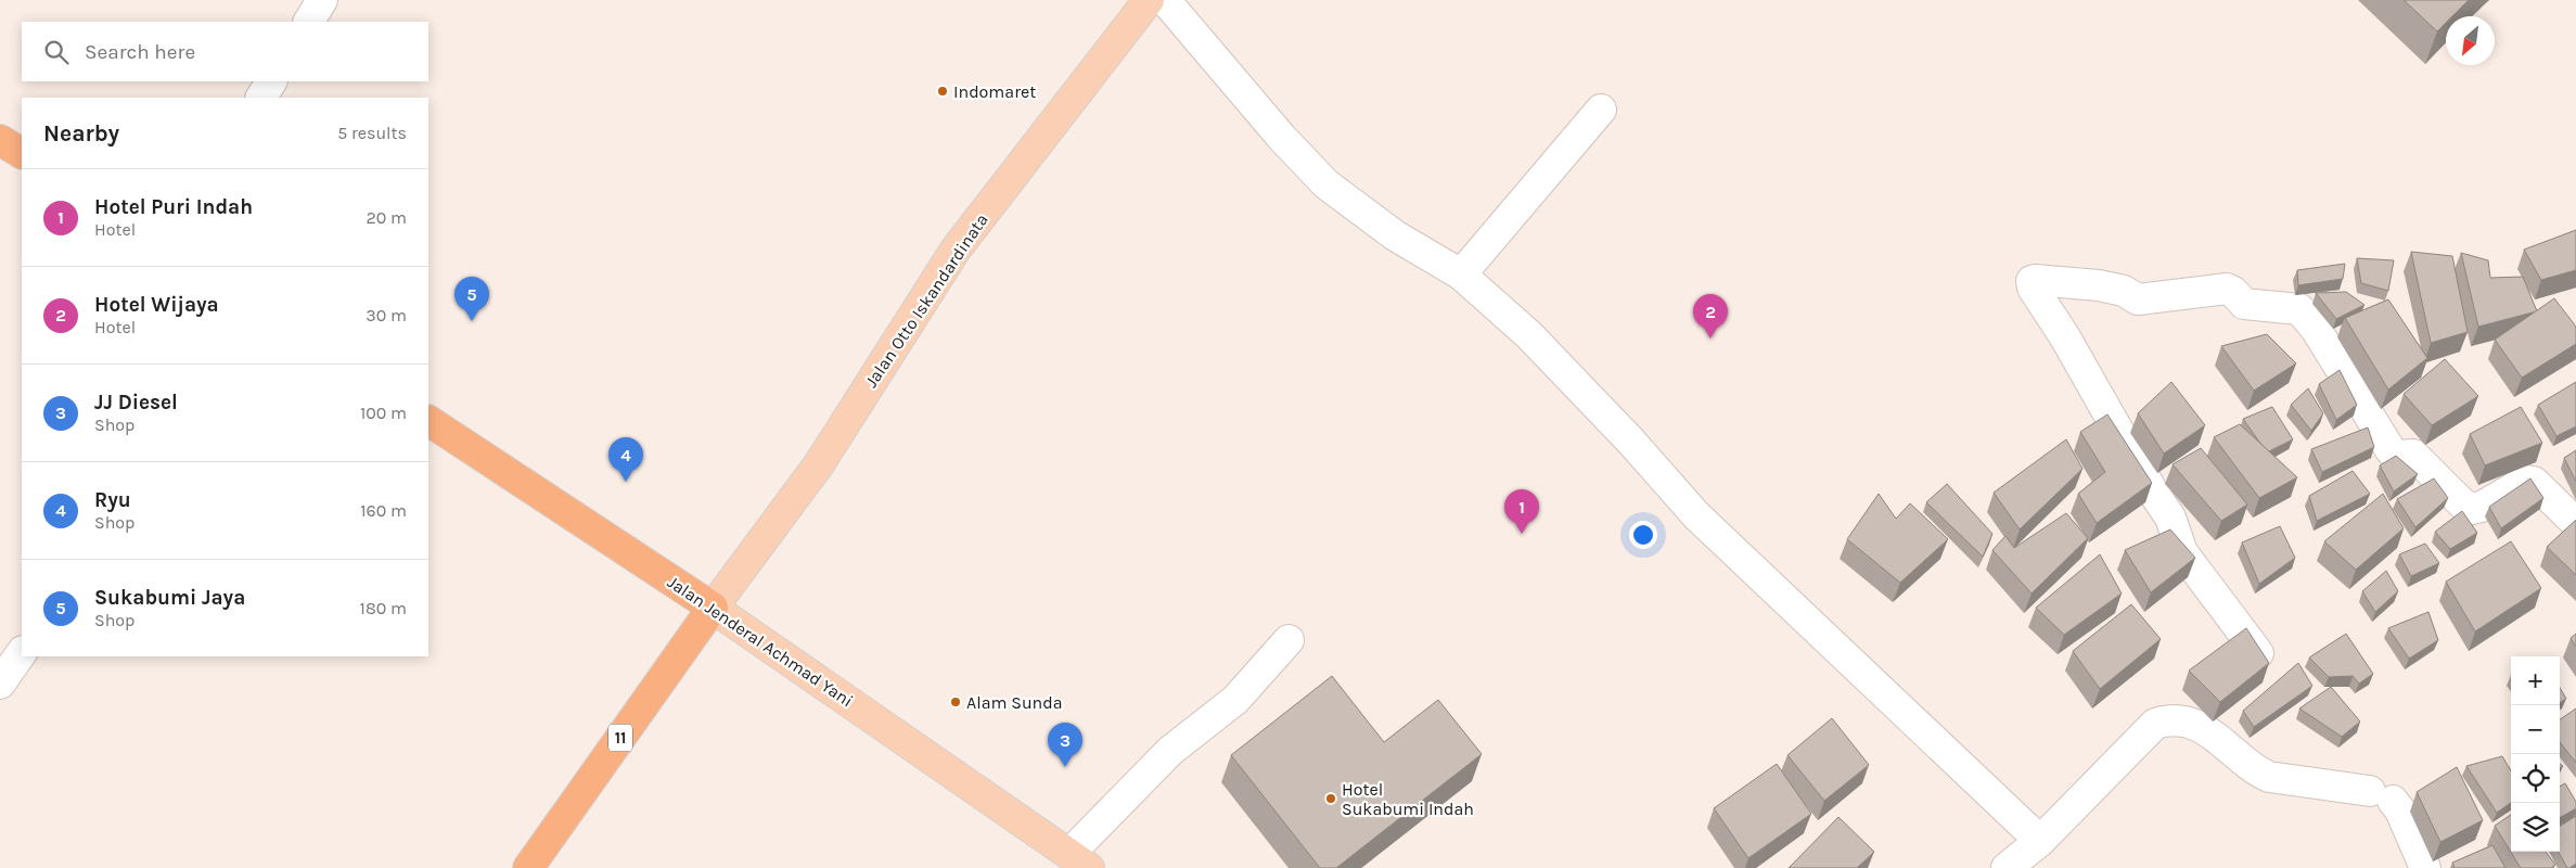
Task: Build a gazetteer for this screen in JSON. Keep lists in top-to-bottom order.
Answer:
{
  "streets": {
    "highway": ["Jalan Jenderal Achmad Yani", "11"],
    "main road": ["Jalan Otto Iskandardinata"]
  },
  "crossings": [
    ["Jalan Otto Iskandardinata", "Jalan Jenderal Achmad Yani"],
    ["Jalan Otto Iskandardinata", "11"],
    ["Jalan Jenderal Achmad Yani", "11"]
  ],
  "places": ["Indomaret", "Alam Sunda", "Hotel Sukabumi Indah"],
  "north": "bottom left",
  "page": {
    "search": "Search here",
    "heading": ["Nearby", "5 results"],
    "list": [
      {
        "mark": "1",
        "name": "Hotel Puri Indah",
        "note": "Hotel",
        "value": "20 m"
      },
      {
        "mark": "2",
        "name": "Hotel Wijaya",
        "note": "Hotel",
        "value": "30 m"
      },
      {
        "mark": "3",
        "name": "JJ Diesel",
        "note": "Shop",
        "value": "100 m"
      },
      {
        "mark": "4",
        "name": "Ryu",
        "note": "Shop",
        "value": "160 m"
      },
      {
        "mark": "5",
        "name": "Sukabumi Jaya",
        "note": "Shop",
        "value": "180 m"
      }
    ],
    "pins": [
      "5",
      "2",
      "4",
      "1",
      "3"
    ],
    "map_buttons": ["+", "−"]
  }
}
